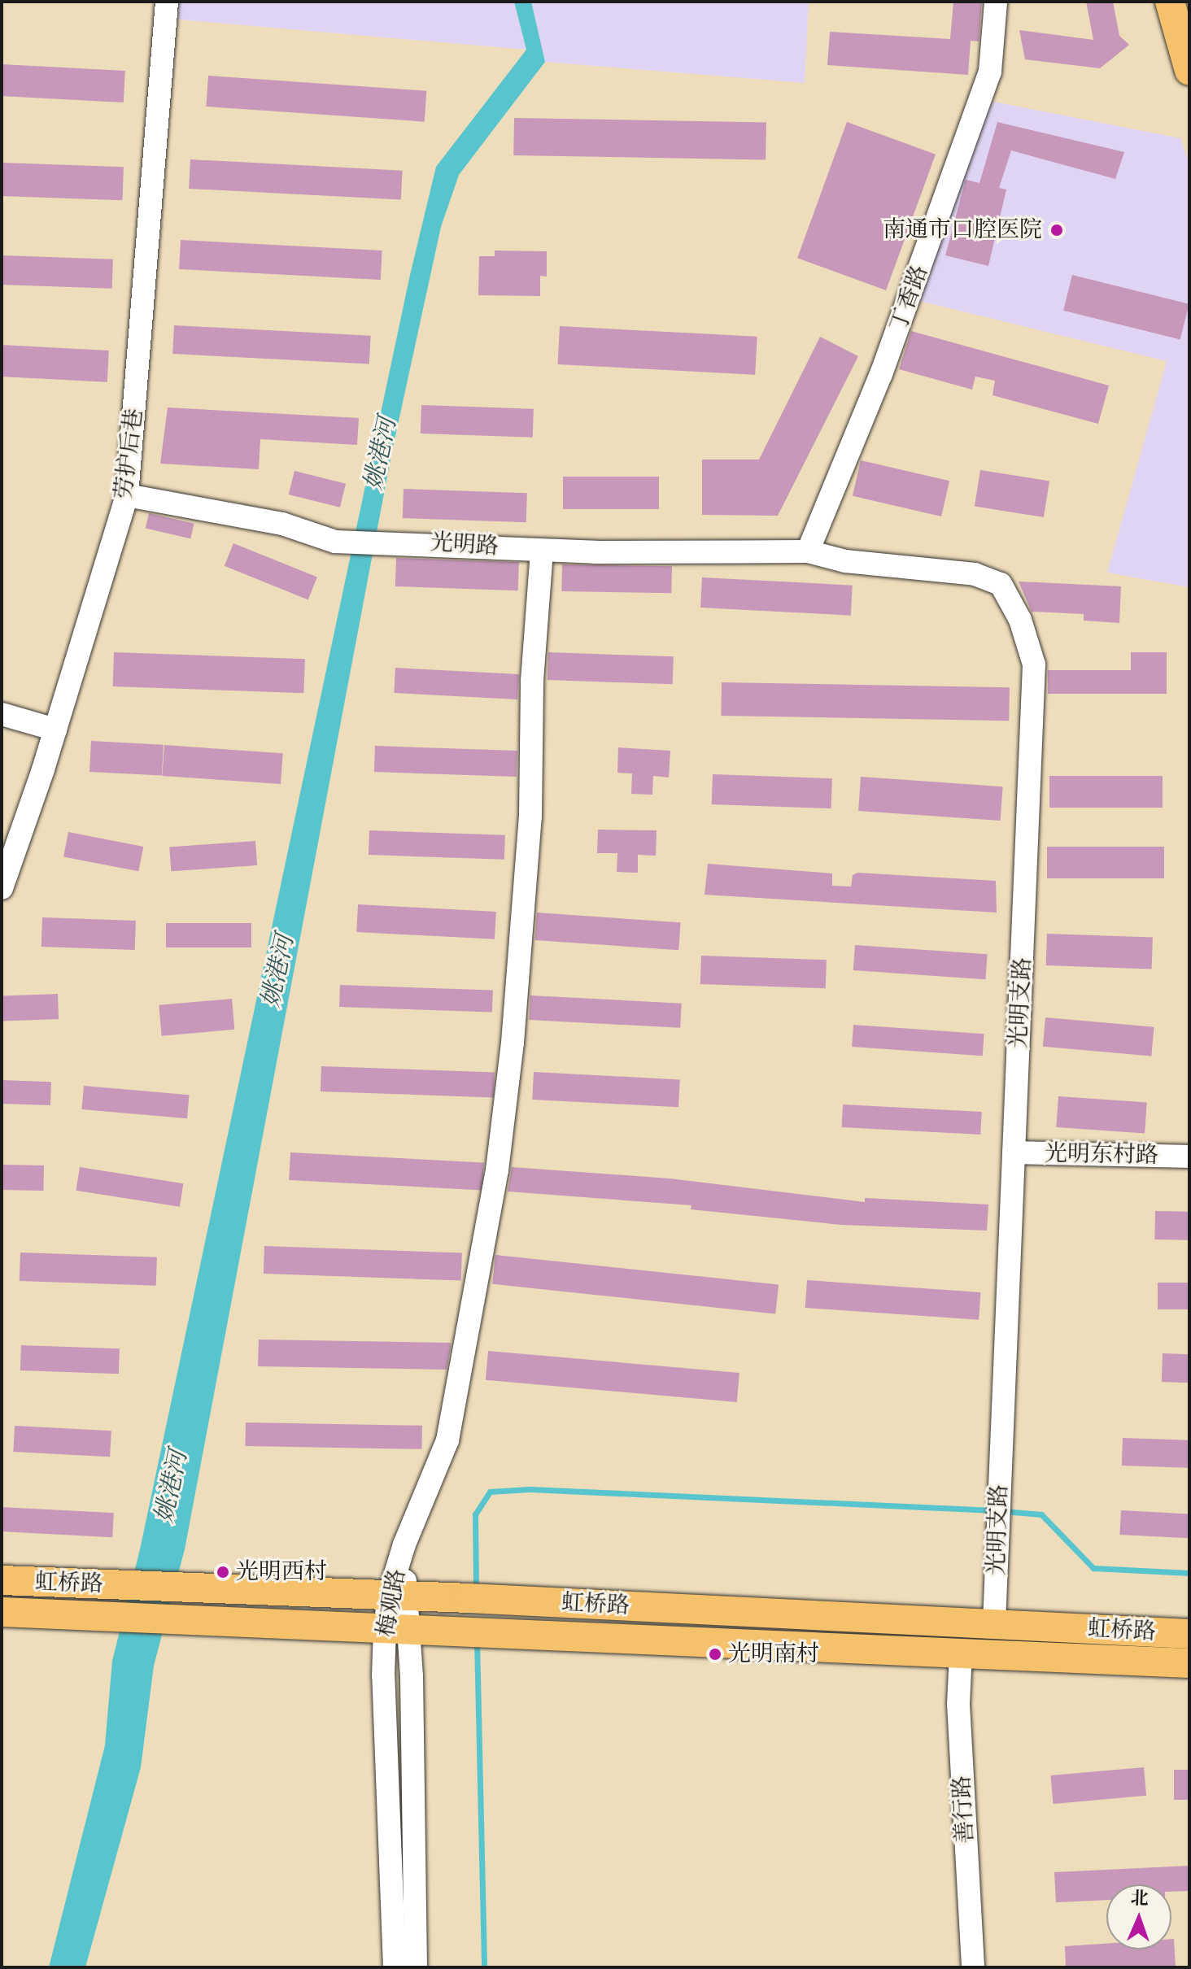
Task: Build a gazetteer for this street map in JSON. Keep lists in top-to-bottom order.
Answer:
{
  "streets": {
    "main road": ["虹桥路"],
    "street": [
      "丁香路",
      "劳护后巷",
      "光明路",
      "光明支路",
      "光明东村路",
      "梅观路",
      "善行路"
    ]
  },
  "crossings": [
    ["丁香路", "光明路"],
    ["丁香路", "光明支路"],
    ["劳护后巷", "光明路"],
    ["光明路", "光明支路"],
    ["光明路", "梅观路"],
    ["光明支路", "光明东村路"],
    ["光明支路", "虹桥路"],
    ["虹桥路", "梅观路"],
    ["虹桥路", "善行路"]
  ],
  "water": ["姚港河"],
  "places": ["南通市口腔医院", "光明西村", "光明南村"],
  "north": "top"
}
